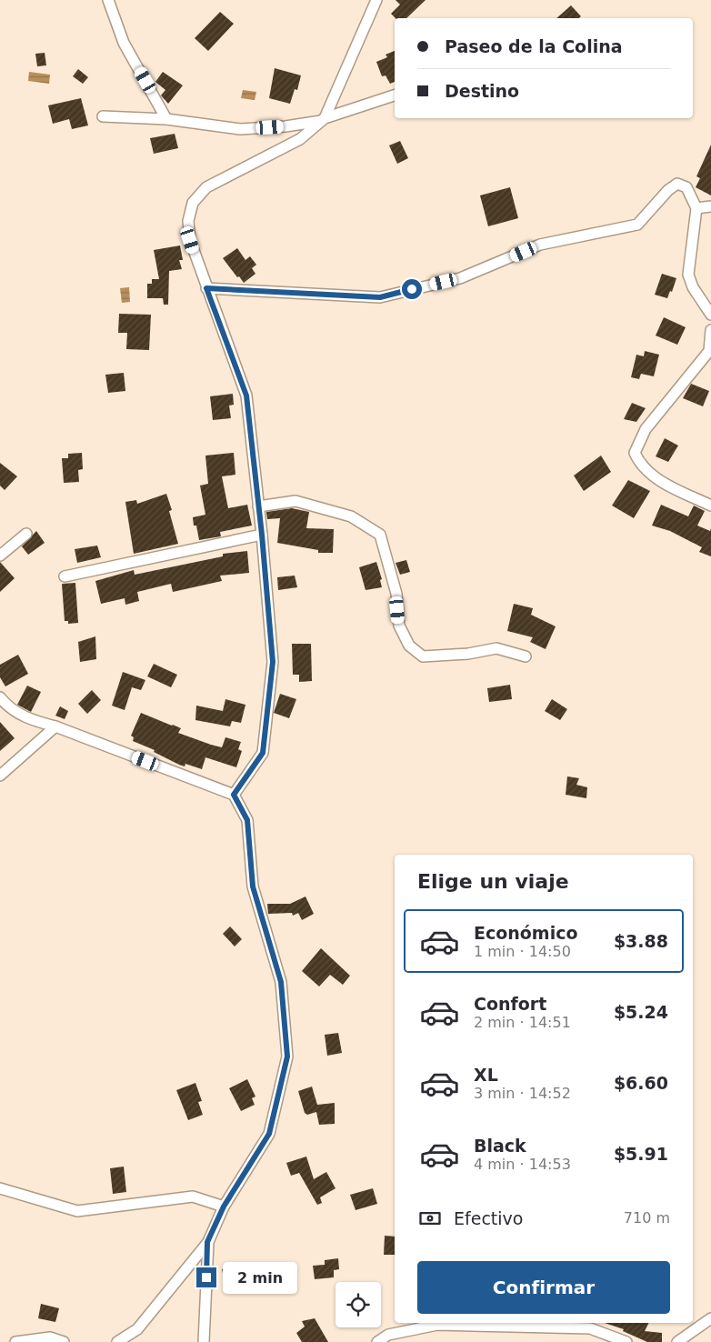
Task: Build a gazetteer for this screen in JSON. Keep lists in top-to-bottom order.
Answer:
{
  "page": {
    "banner": ["Paseo de la Colina", "Destino"],
    "heading": "Elige un viaje",
    "list": [
      {
        "name": "Económico",
        "note": "1 min · 14:50",
        "value": "$3.88"
      },
      {
        "name": "Confort",
        "note": "2 min · 14:51",
        "value": "$5.24"
      },
      {
        "name": "XL",
        "note": "3 min · 14:52",
        "value": "$6.60"
      },
      {
        "name": "Black",
        "note": "4 min · 14:53",
        "value": "$5.91"
      }
    ],
    "pay": ["Efectivo", "710 m"],
    "buttons": "Confirmar",
    "bubble": "2 min"
  }
}
